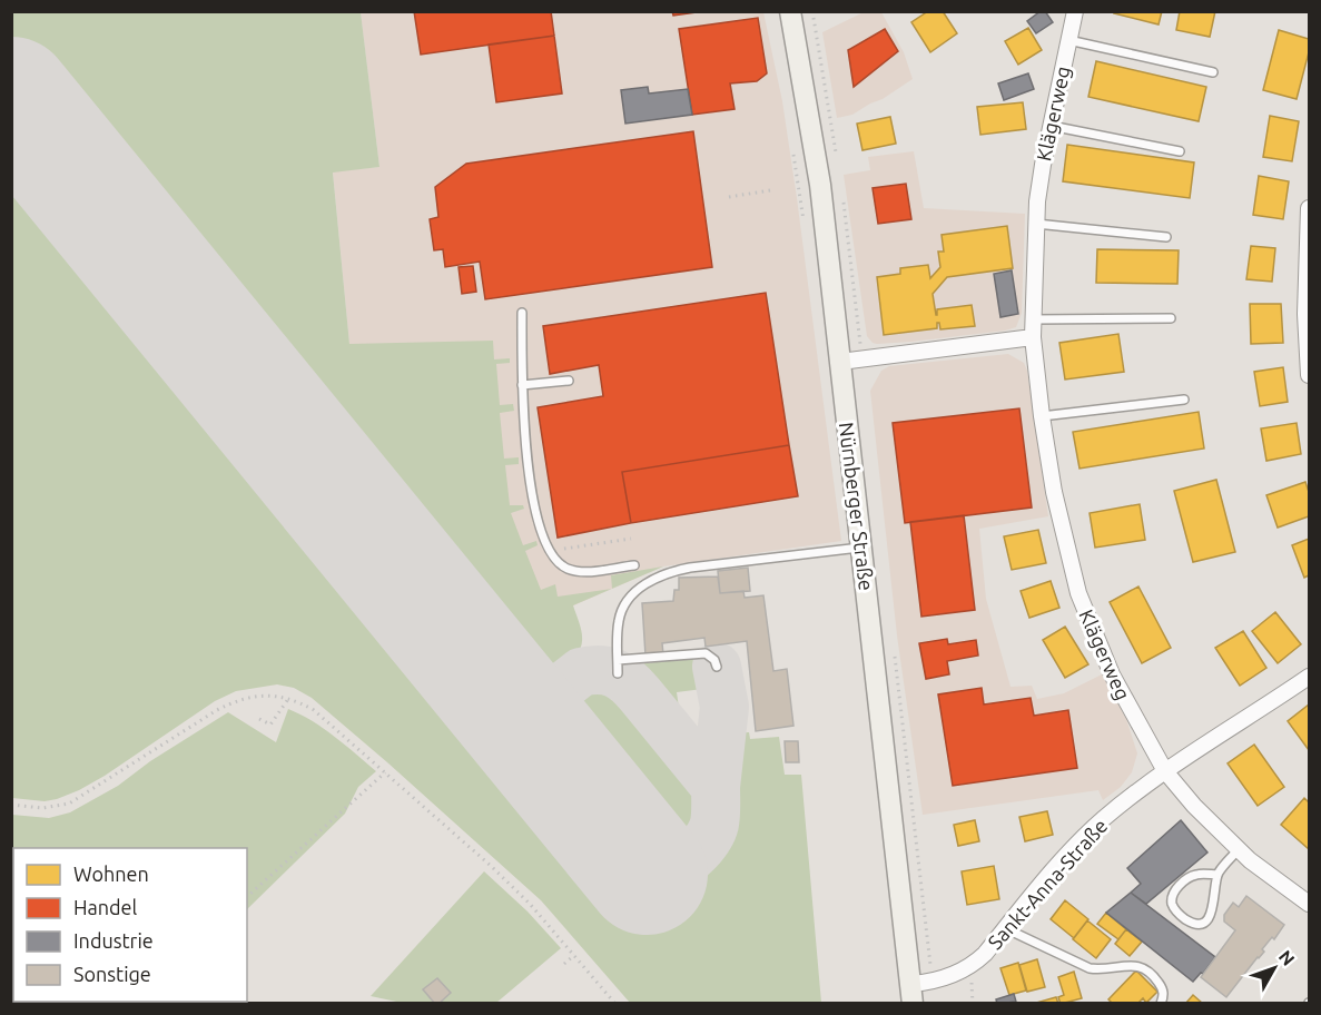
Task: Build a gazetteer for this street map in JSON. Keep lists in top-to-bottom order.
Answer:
{
  "streets": {
    "main road": ["Nürnberger Straße"],
    "street": ["Klägerweg", "Sankt-Anna-Straße"]
  },
  "crossings": [
    ["Klägerweg", "Sankt-Anna-Straße"],
    ["Nürnberger Straße", "Sankt-Anna-Straße"]
  ],
  "legend": [
    "Wohnen",
    "Handel",
    "Industrie",
    "Sonstige"
  ],
  "north": "top right"
}
